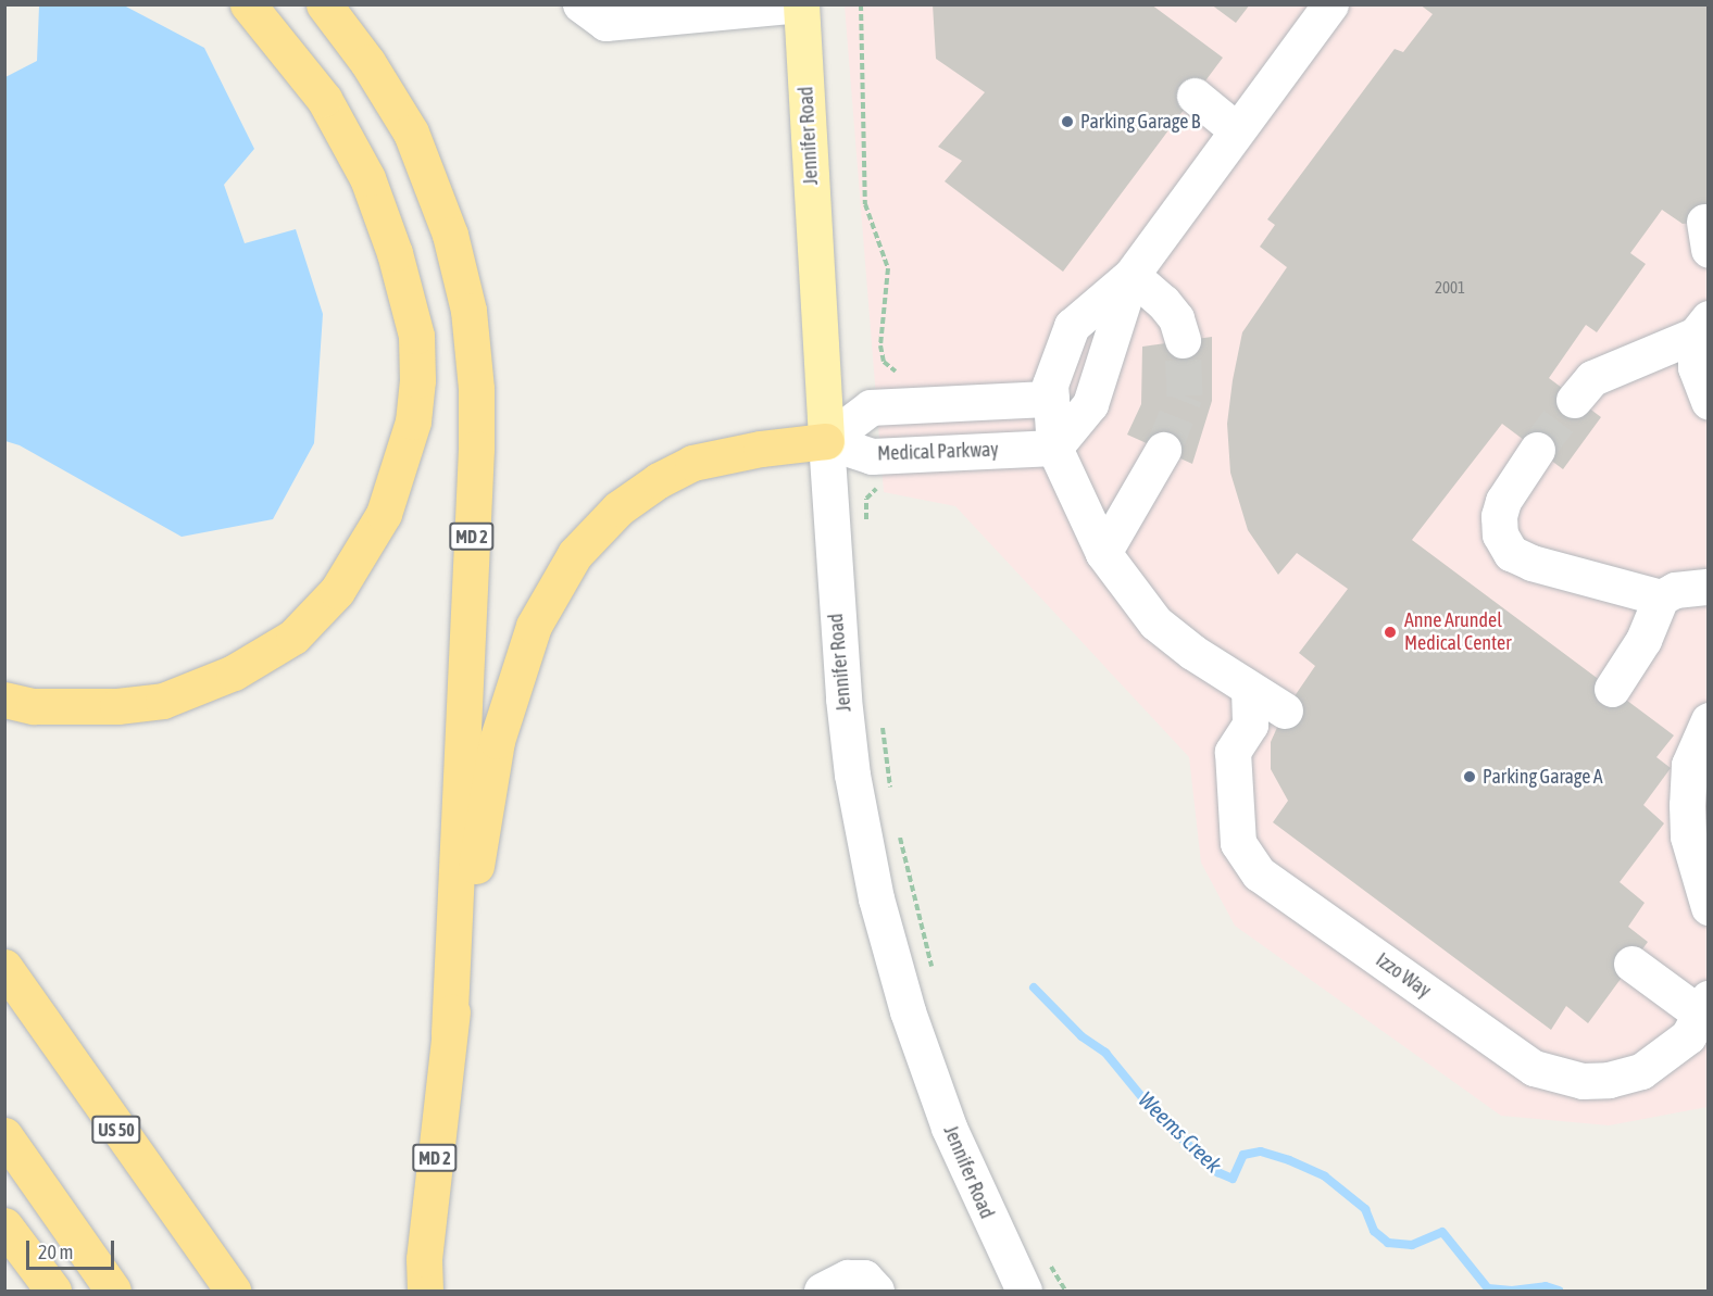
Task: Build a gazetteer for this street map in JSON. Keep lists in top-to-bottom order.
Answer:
{
  "streets": {
    "highway": ["MD 2", "US 50"],
    "main road": ["Jennifer Road"],
    "street": ["Medical Parkway", "Izzo Way"]
  },
  "crossings": [
    ["Jennifer Road", "Medical Parkway"]
  ],
  "water": ["Weems Creek"],
  "places": ["Parking Garage B", "Anne Arundel Medical Center", "Parking Garage A"],
  "house_numbers": ["2001"],
  "scale_bar": "20 m"
}
